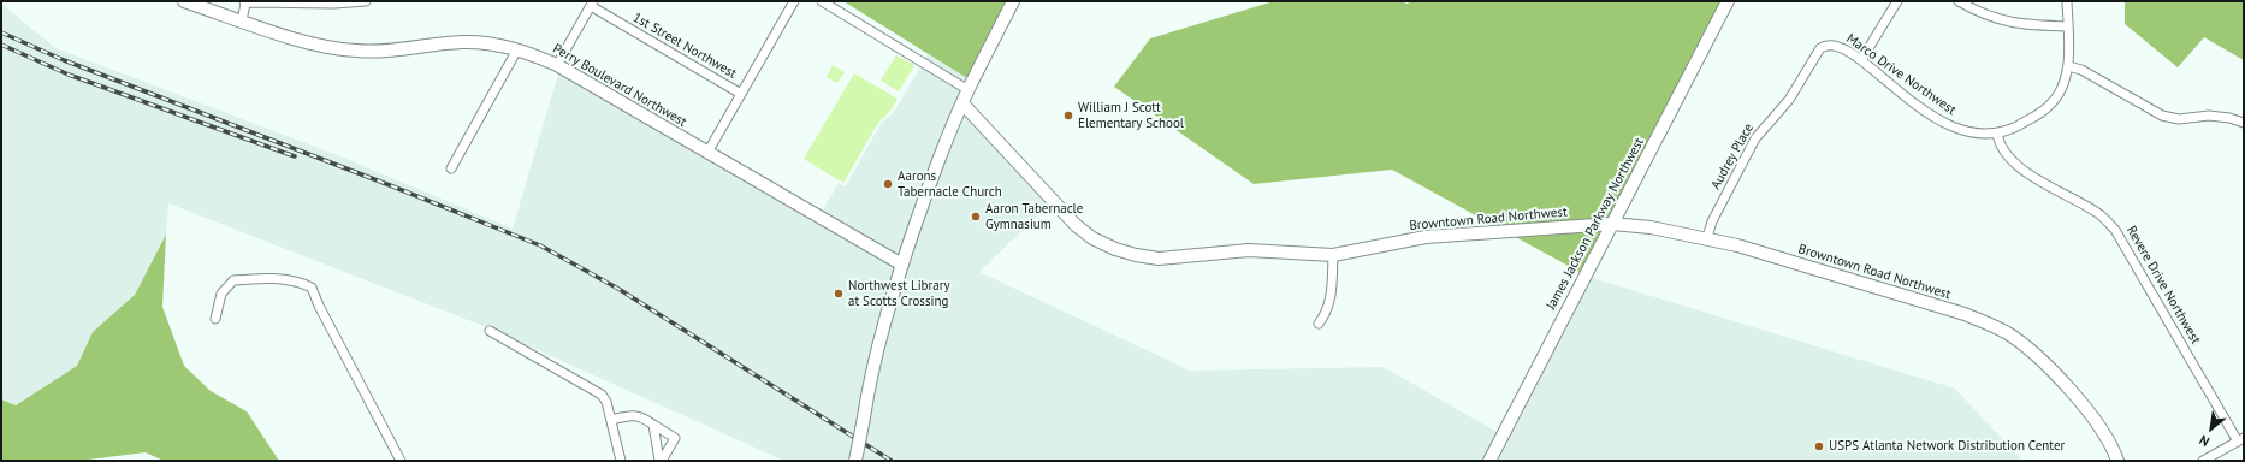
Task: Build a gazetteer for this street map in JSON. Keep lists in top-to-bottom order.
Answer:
{
  "streets": {
    "street": [
      "1st Street Northwest",
      "Marco Drive Northwest",
      "Perry Boulevard Northwest",
      "Audrey Place",
      "Browntown Road Northwest",
      "James Jackson Parkway Northwest",
      "Revere Drive Northwest"
    ]
  },
  "crossings": [
    ["Marco Drive Northwest", "Audrey Place"],
    ["Marco Drive Northwest", "Revere Drive Northwest"],
    ["Audrey Place", "Browntown Road Northwest"],
    ["Browntown Road Northwest", "James Jackson Parkway Northwest"]
  ],
  "places": [
    "William J Scott Elementary School",
    "Aarons Tabernacle Church",
    "Aaron Tabernacle Gymnasium",
    "Northwest Library at Scotts Crossing",
    "USPS Atlanta Network Distribution Center"
  ],
  "north": "bottom left"
}
